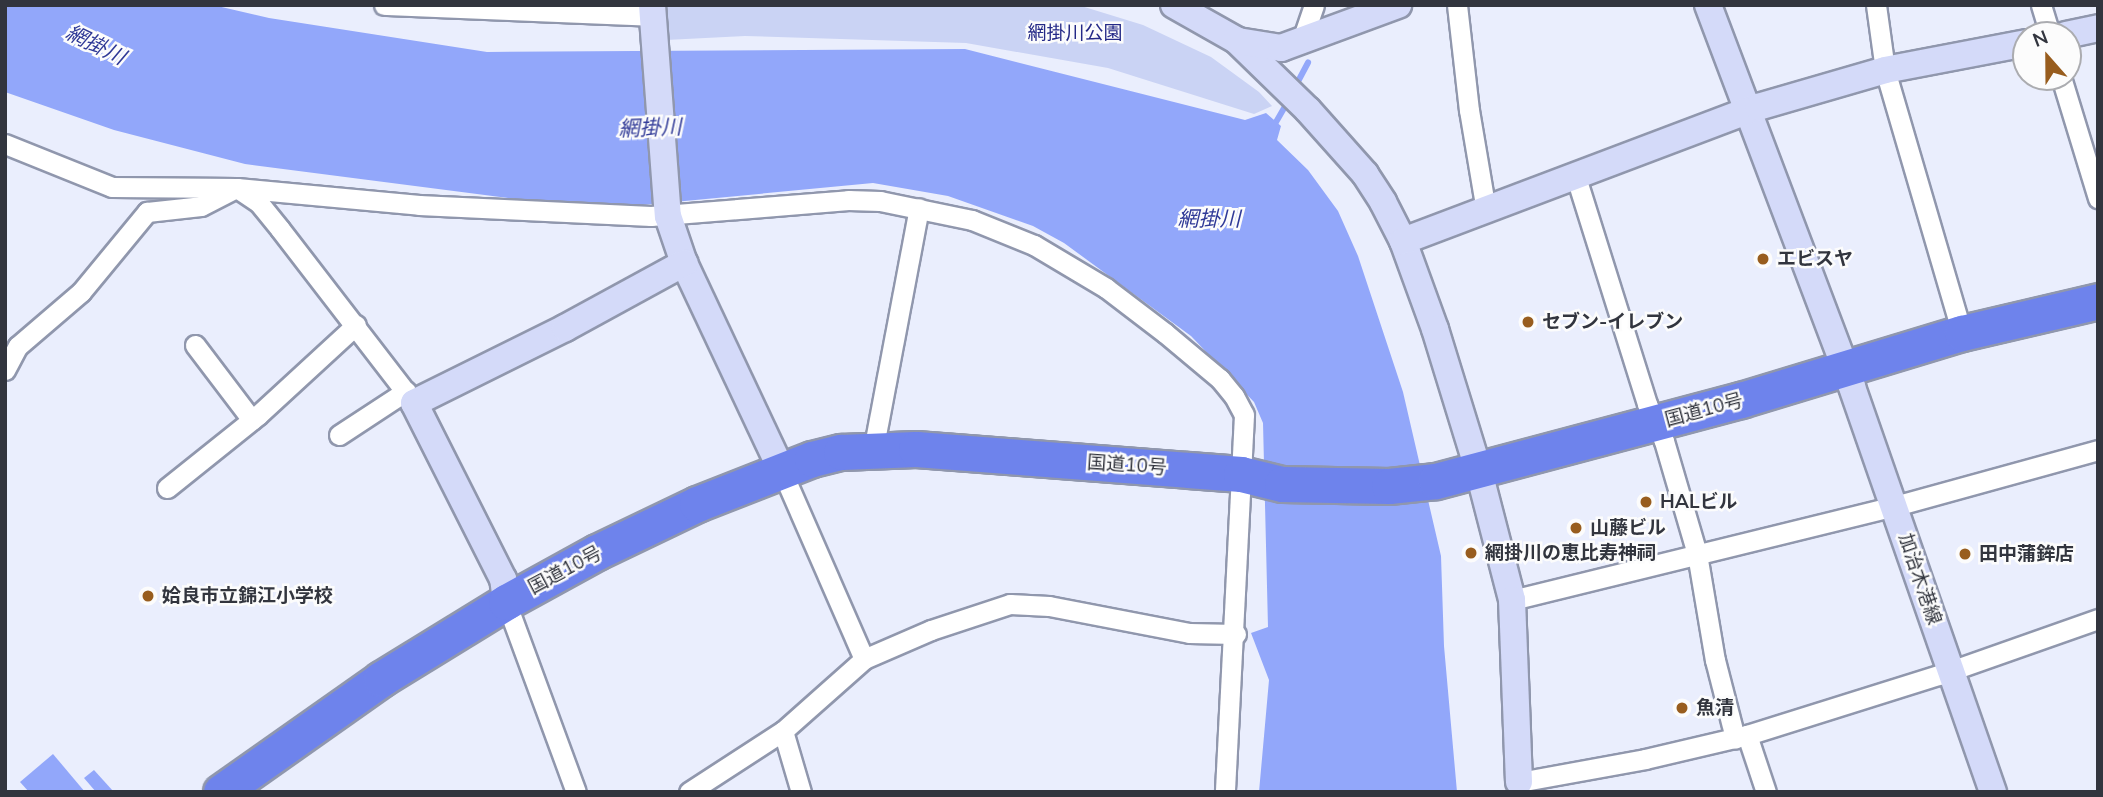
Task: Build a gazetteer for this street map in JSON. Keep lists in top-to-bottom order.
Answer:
{
  "streets": {
    "highway": ["国道10号"],
    "street": ["加治木港線"]
  },
  "crossings": [
    ["国道10号", "加治木港線"]
  ],
  "water": ["網掛川"],
  "parks": ["網掛川公園"],
  "places": [
    "エビスヤ",
    "セブン-イレブン",
    "HALビル",
    "山藤ビル",
    "網掛川の恵比寿神祠",
    "田中蒲鉾店",
    "姶良市立錦江小学校",
    "魚清"
  ],
  "north": "top"
}
